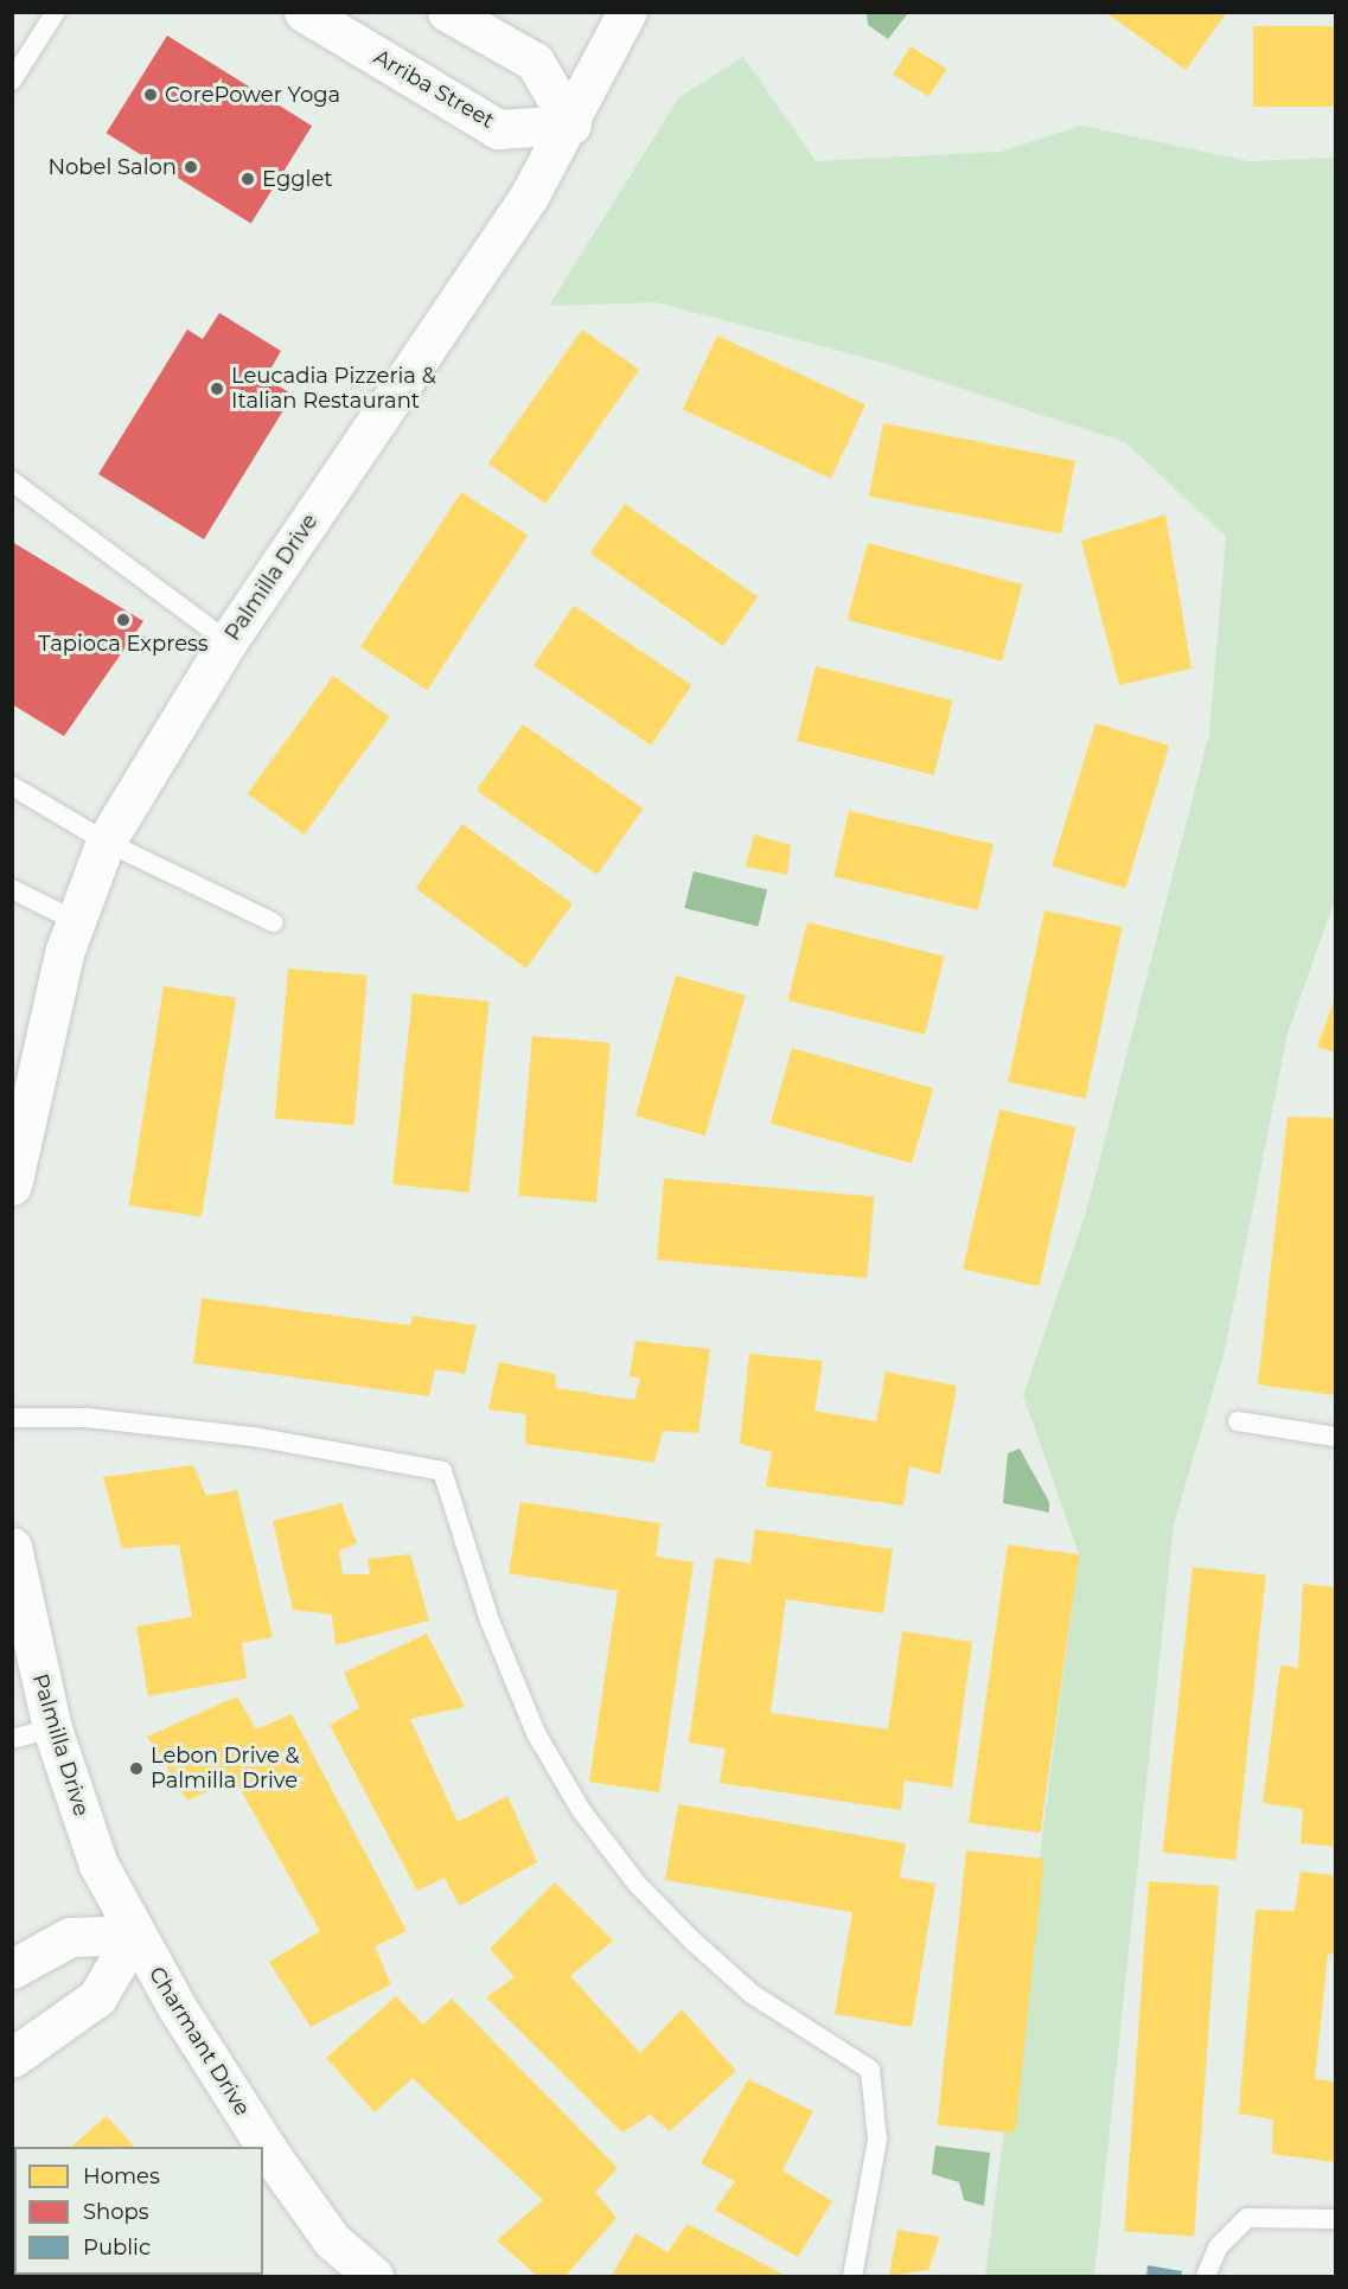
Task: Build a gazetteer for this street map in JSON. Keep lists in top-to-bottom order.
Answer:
{
  "streets": {
    "street": ["Arriba Street", "Palmilla Drive", "Charmant Drive"]
  },
  "crossings": [
    ["Arriba Street", "Palmilla Drive"],
    ["Palmilla Drive", "Charmant Drive"]
  ],
  "places": [
    "CorePower Yoga",
    "Nobel Salon",
    "Egglet",
    "Leucadia Pizzeria & Italian Restaurant",
    "Tapioca Express",
    "Lebon Drive & Palmilla Drive"
  ],
  "legend": ["Homes", "Shops", "Public"]
}
